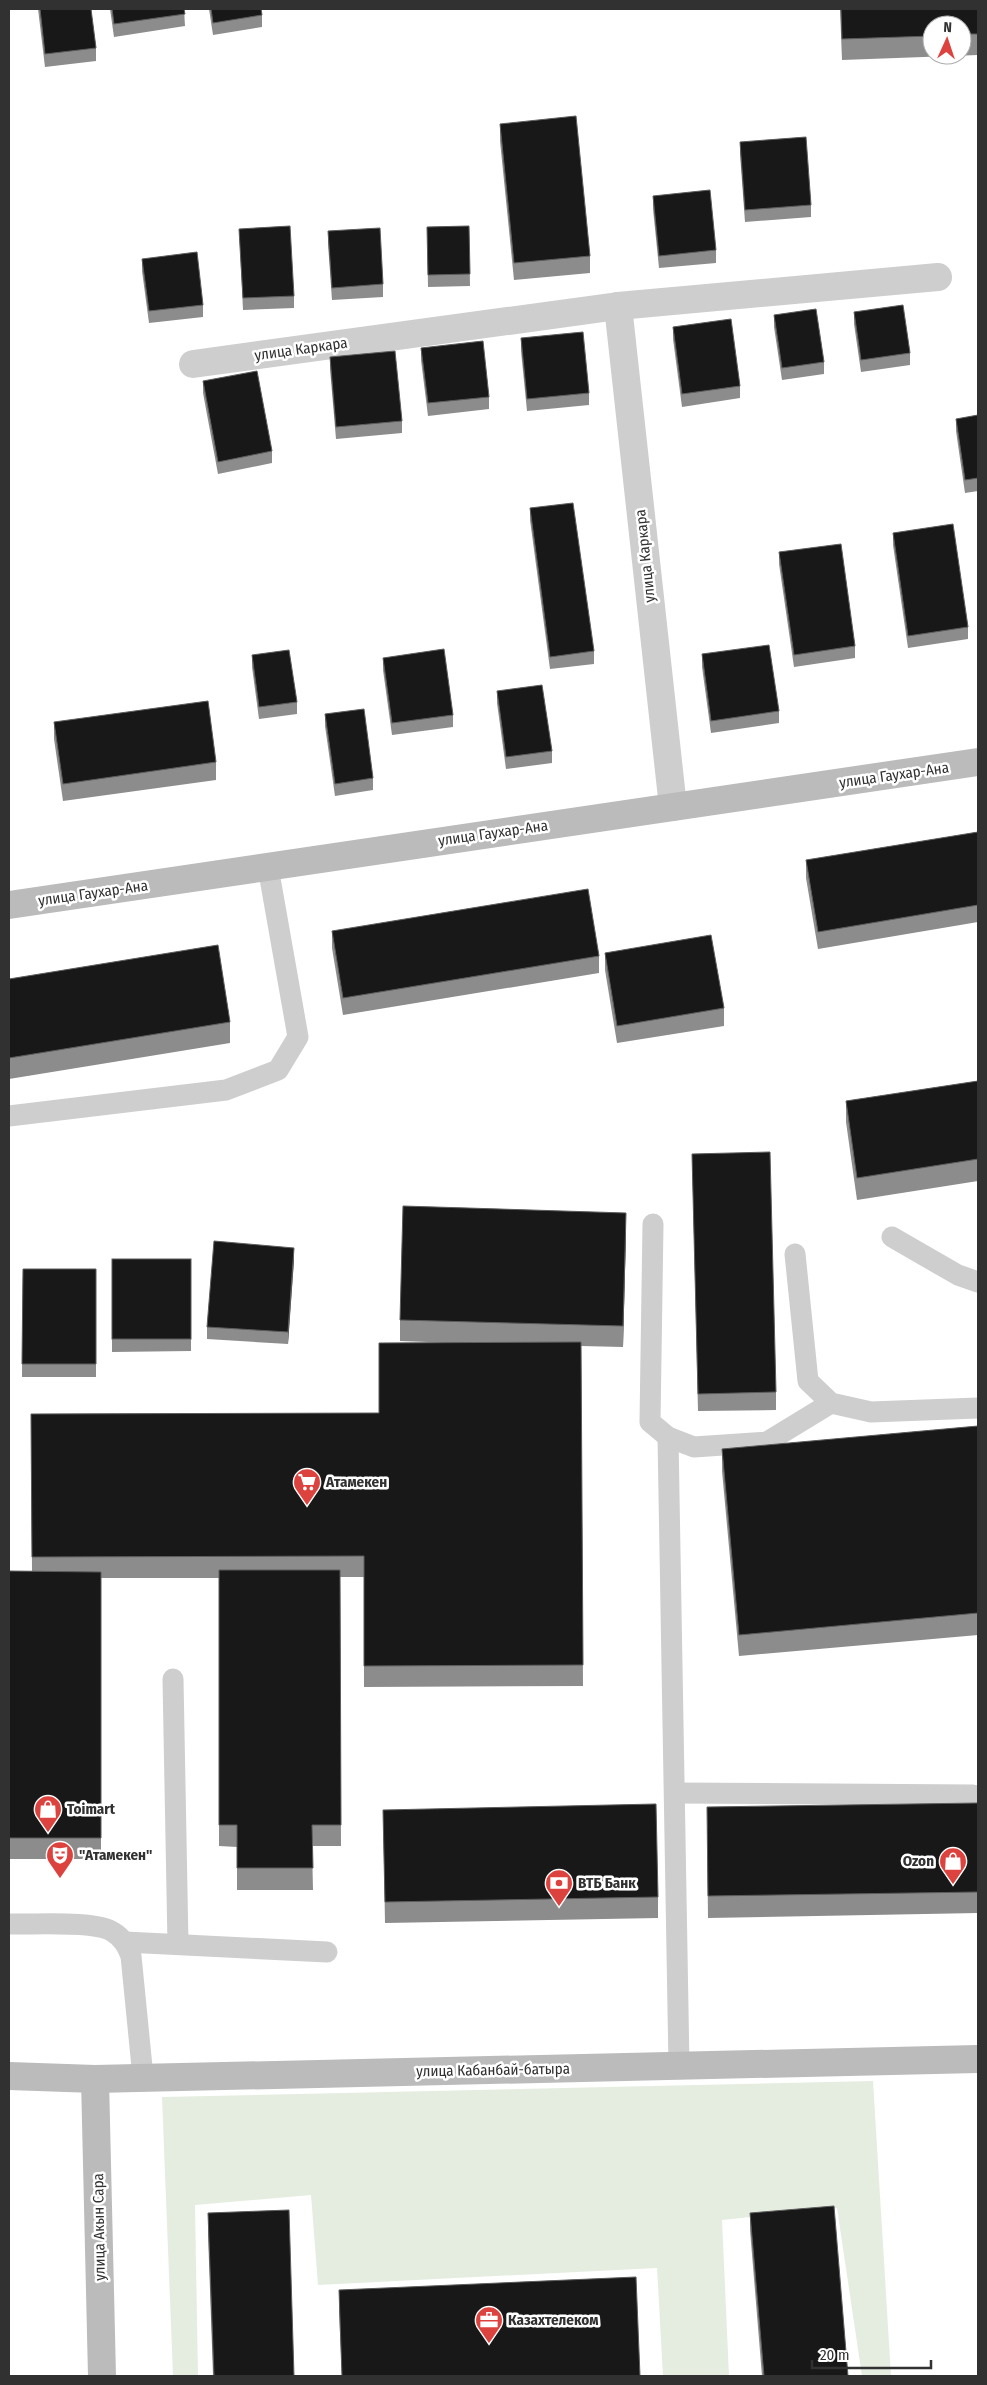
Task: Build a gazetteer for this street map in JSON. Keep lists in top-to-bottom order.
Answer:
{
  "streets": {
    "main road": ["улица Гаухар-Ана", "улица Кабанбай-батыра", "улица Акын Сара"],
    "street": ["улица Каркара"]
  },
  "crossings": [
    ["улица Каркара", "улица Гаухар-Ана"],
    ["улица Кабанбай-батыра", "улица Акын Сара"]
  ],
  "places": {
    "supermarket": ["Атамекен"],
    "shop": ["Toimart", "Ozon"],
    "theatre": ["\"Атамекен\""],
    "bank": ["ВТБ Банк"],
    "office": ["Казахтелеком"]
  },
  "scale_bar": "20 m",
  "north": "top"
}
